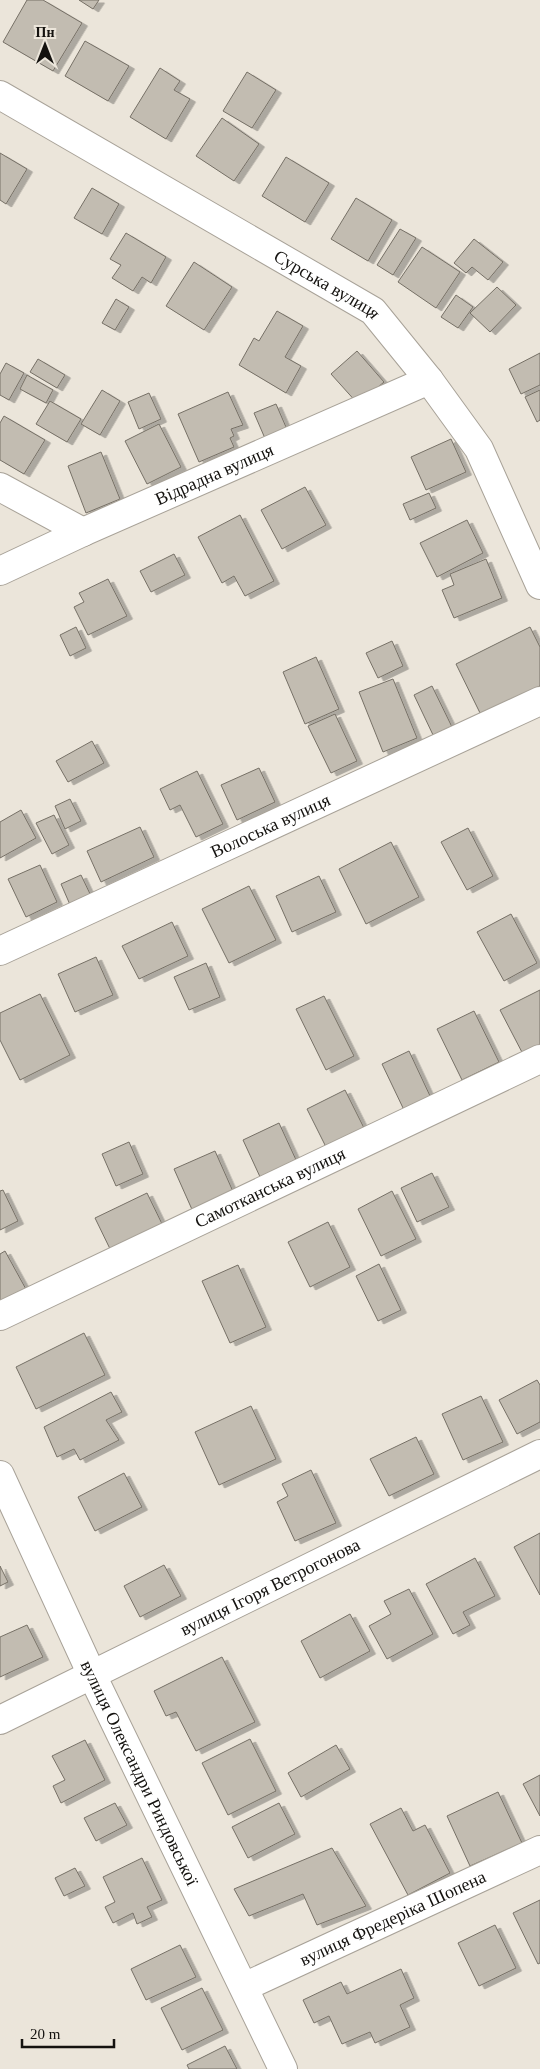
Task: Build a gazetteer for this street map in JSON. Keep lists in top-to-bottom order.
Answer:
{
  "streets": {
    "street": [
      "Сурська вулиця",
      "Відрадна вулиця",
      "Волоська вулиця",
      "Самотканська вулиця",
      "вулиця Ігоря Ветрогонова",
      "вулиця Олександри Риндовської",
      "вулиця Фредеріка Шопена"
    ]
  },
  "crossings": [
    ["Сурська вулиця", "Відрадна вулиця"],
    ["вулиця Ігоря Ветрогонова", "вулиця Олександри Риндовської"],
    ["вулиця Олександри Риндовської", "вулиця Фредеріка Шопена"]
  ],
  "scale_bar": "20 m",
  "north": "top"
}
